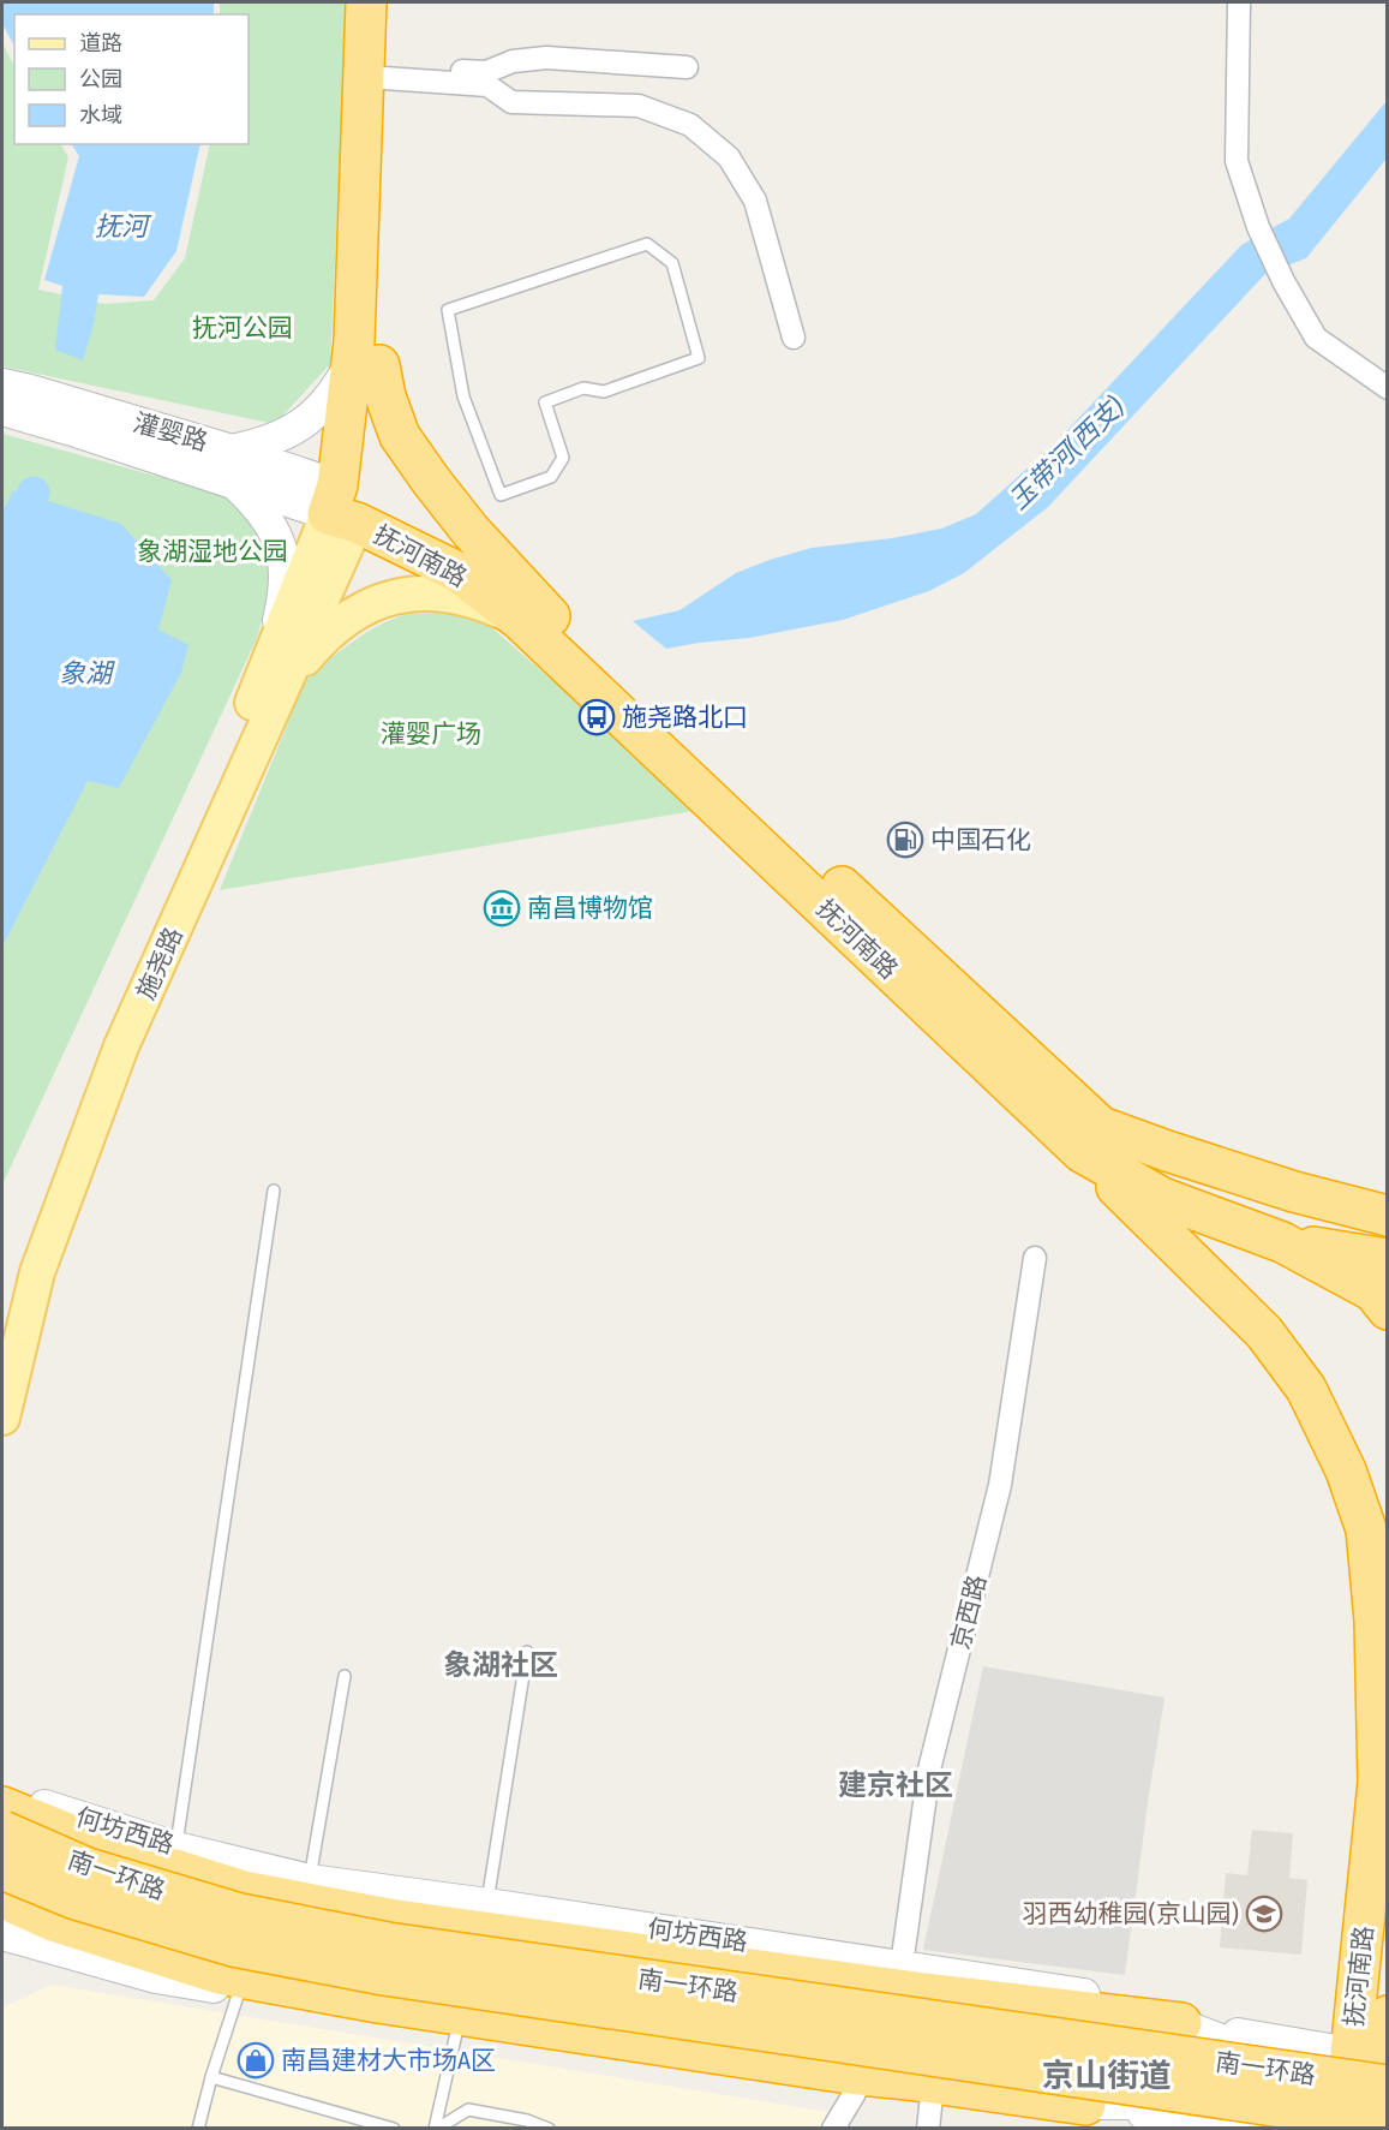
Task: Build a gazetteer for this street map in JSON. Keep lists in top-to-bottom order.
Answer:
{
  "streets": {
    "highway": ["抚河南路", "南一环路"],
    "main road": ["灌婴路", "施尧路", "何坊西路"],
    "street": ["京西路"]
  },
  "crossings": [
    ["灌婴路", "抚河南路"],
    ["灌婴路", "施尧路"],
    ["抚河南路", "施尧路"],
    ["抚河南路", "南一环路"],
    ["京西路", "何坊西路"]
  ],
  "districts": ["象湖社区", "建京社区", "京山街道"],
  "water": ["抚河", "玉带河(西支)", "象湖"],
  "parks": ["抚河公园", "象湖湿地公园", "灌婴广场"],
  "places": {
    "bus stop": ["施尧路北口"],
    "fuel station": ["中国石化"],
    "museum": ["南昌博物馆"],
    "school or university": ["羽西幼稚园(京山园)"],
    "shop": ["南昌建材大市场A区"]
  },
  "legend": ["道路", "公园", "水域"]
}
